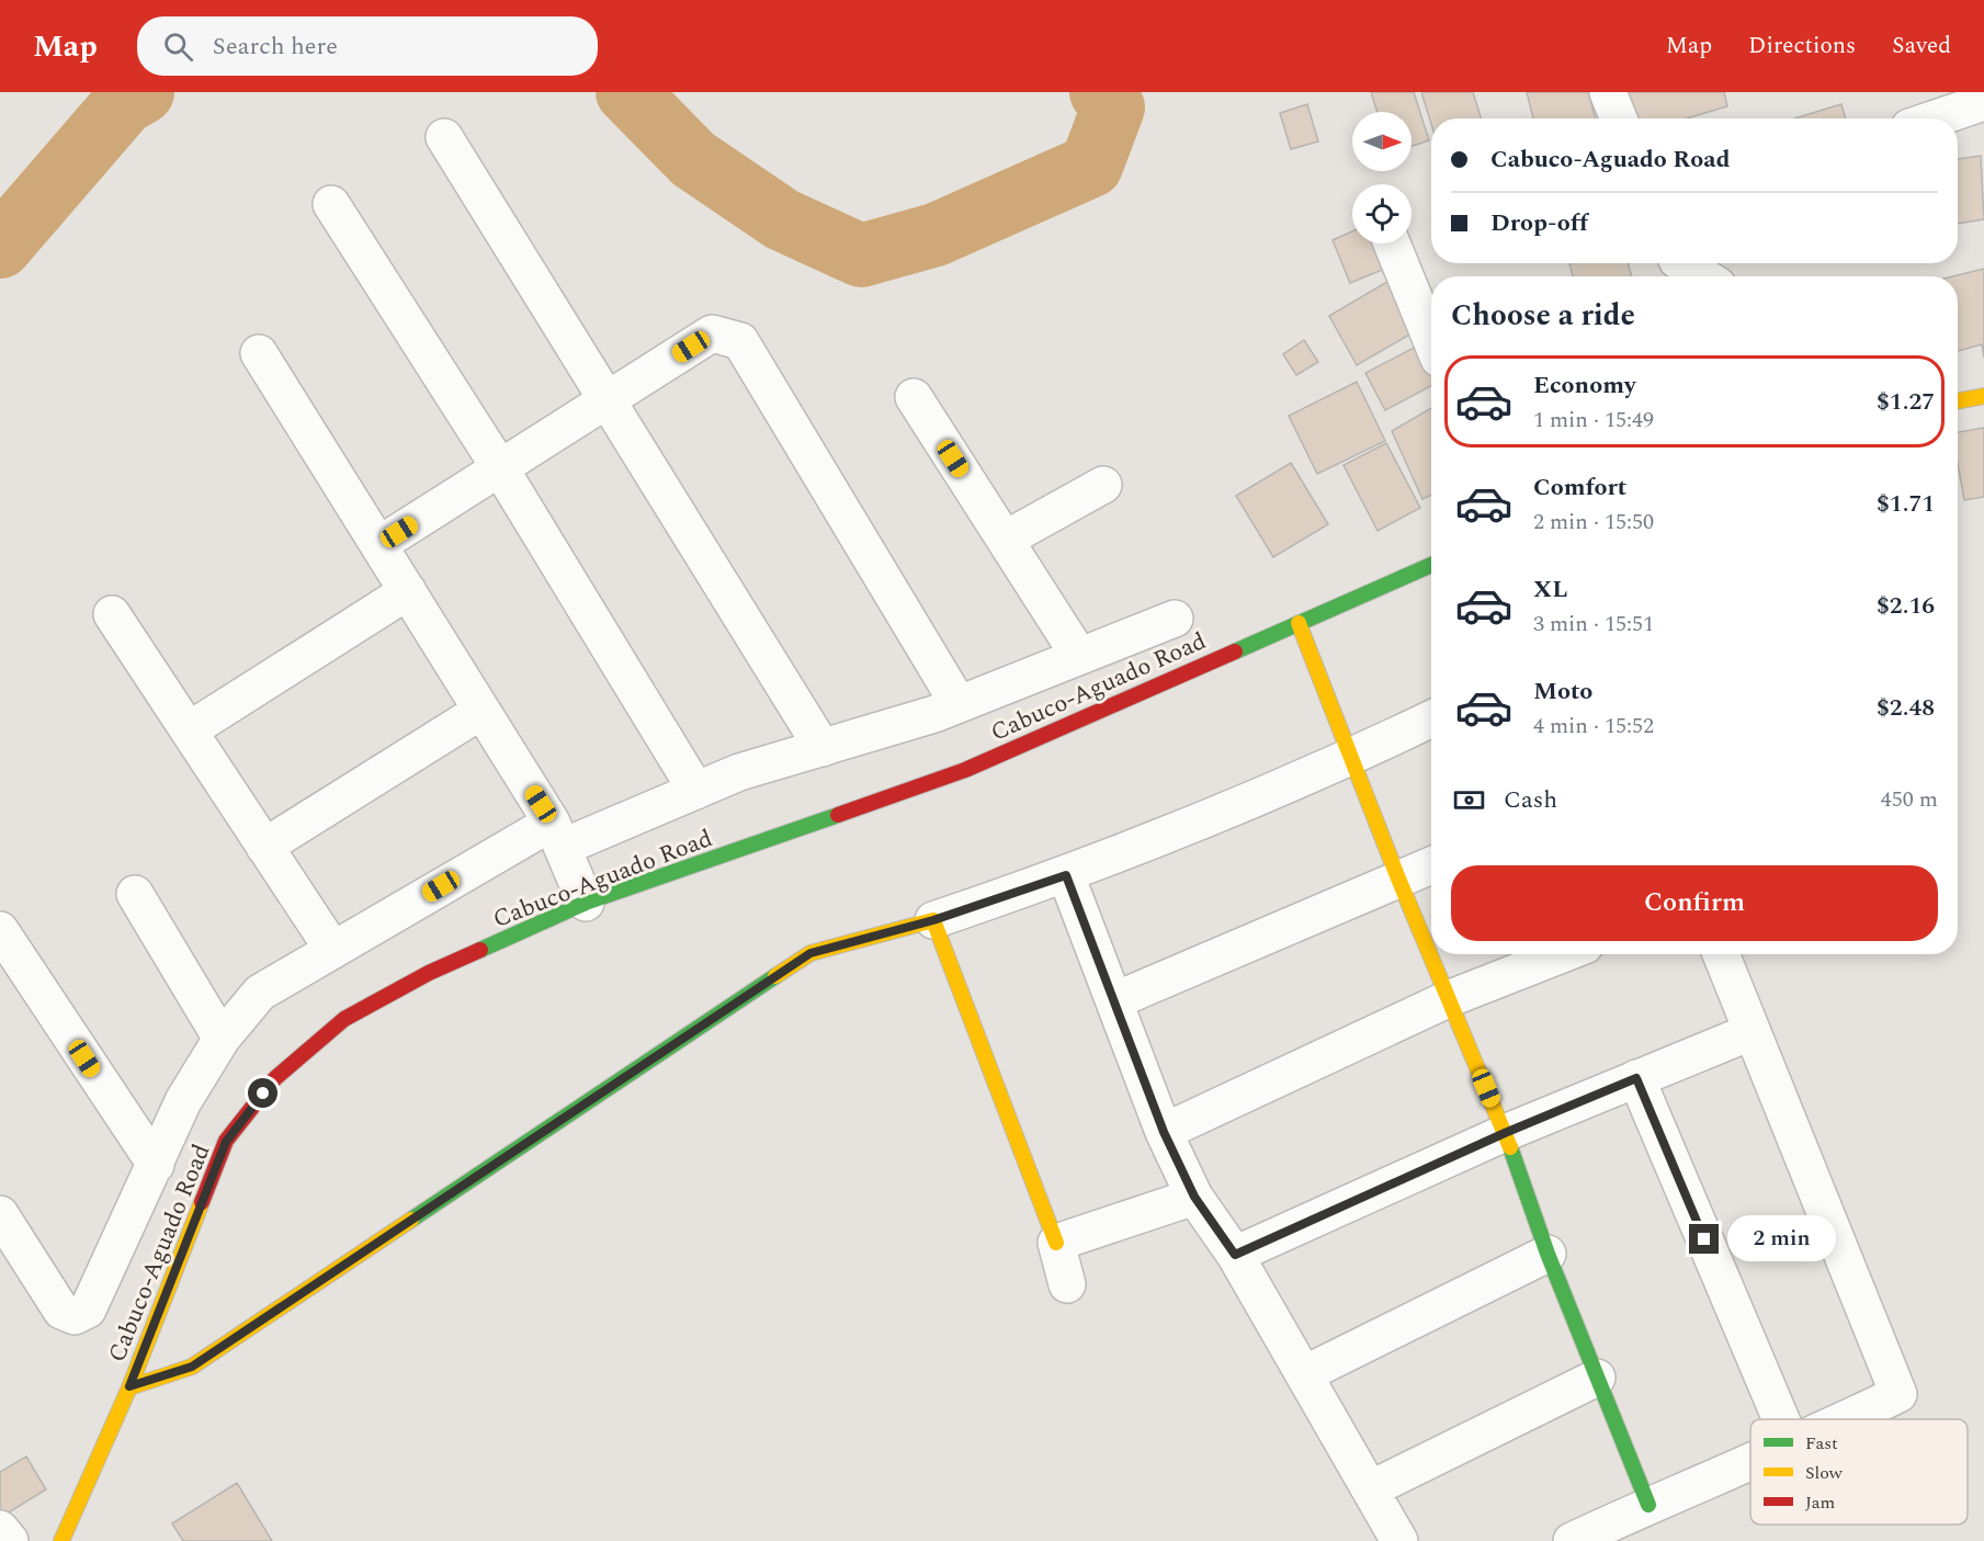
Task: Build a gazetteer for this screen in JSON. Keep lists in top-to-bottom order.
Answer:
{
  "streets": {
    "street": ["Cabuco-Aguado Road"]
  },
  "legend": ["Fast", "Slow", "Jam"],
  "north": "right",
  "page": {
    "header": "Map",
    "search": "Search here",
    "nav": ["Map", "Directions", "Saved"],
    "banner": ["Cabuco-Aguado Road", "Drop-off"],
    "heading": "Choose a ride",
    "list": [
      {
        "name": "Economy",
        "note": "1 min · 15:49",
        "value": "$1.27"
      },
      {
        "name": "Comfort",
        "note": "2 min · 15:50",
        "value": "$1.71"
      },
      {
        "name": "XL",
        "note": "3 min · 15:51",
        "value": "$2.16"
      },
      {
        "name": "Moto",
        "note": "4 min · 15:52",
        "value": "$2.48"
      }
    ],
    "pay": ["Cash", "450 m"],
    "buttons": "Confirm",
    "bubble": "2 min"
  }
}
